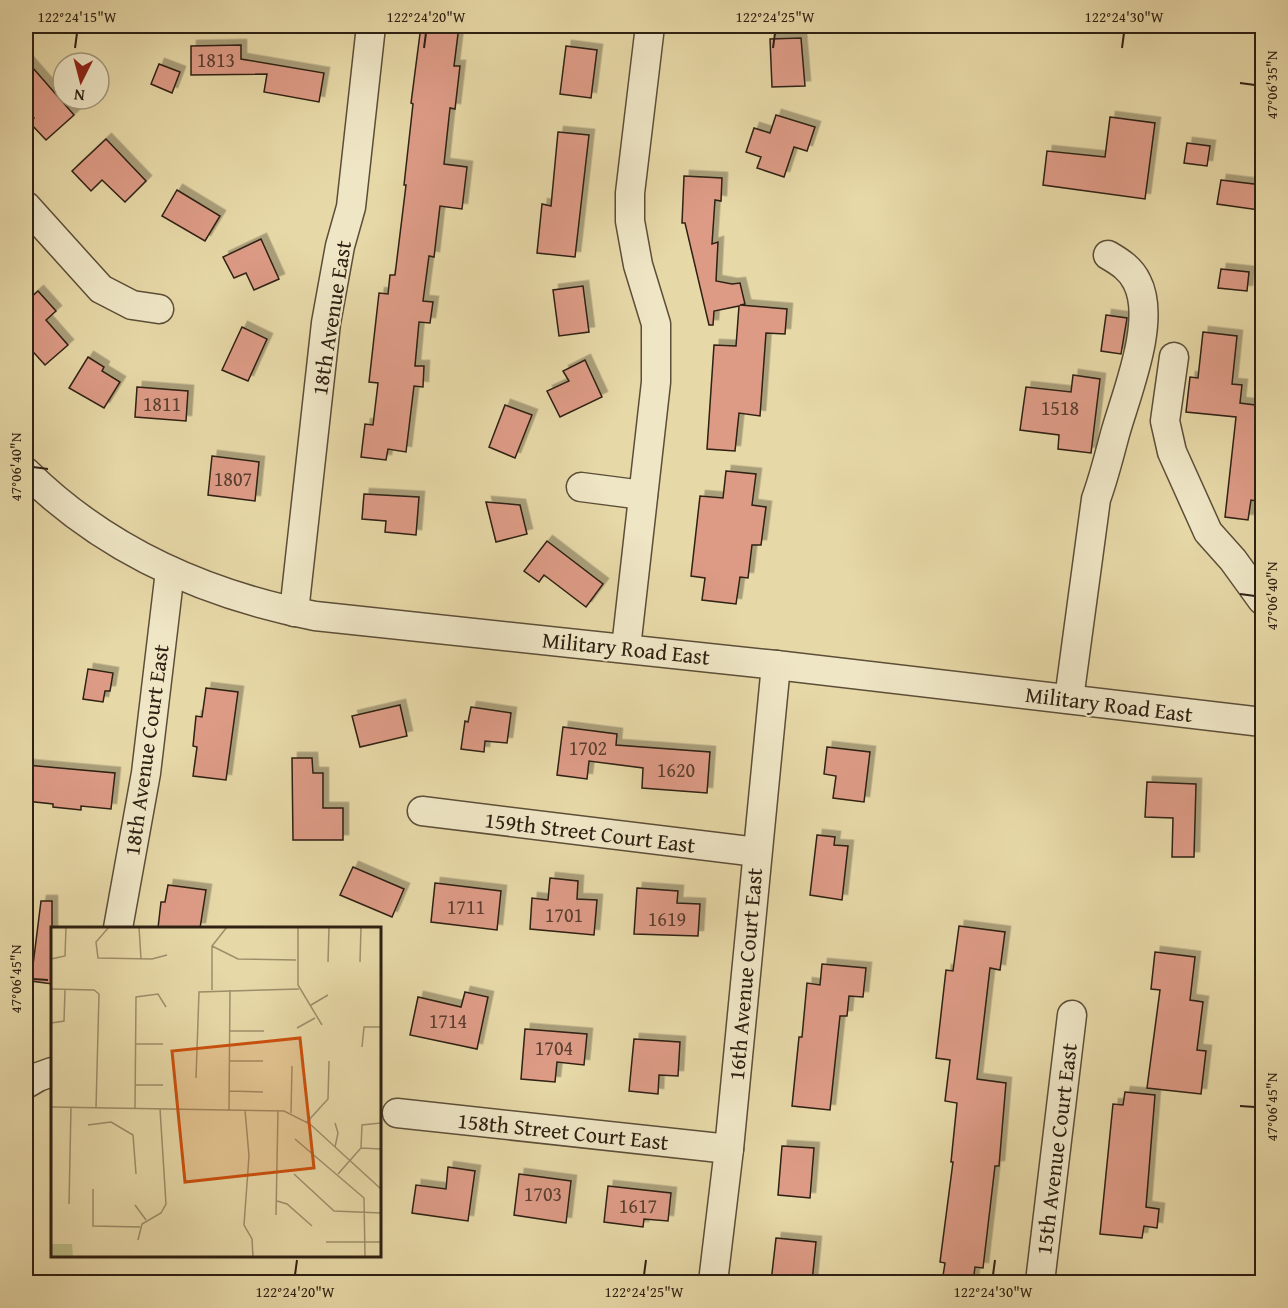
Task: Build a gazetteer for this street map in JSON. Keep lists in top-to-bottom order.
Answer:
{
  "streets": {
    "street": [
      "18th Avenue East",
      "Military Road East",
      "18th Avenue Court East",
      "159th Street Court East",
      "16th Avenue Court East",
      "158th Street Court East",
      "15th Avenue Court East"
    ]
  },
  "crossings": [
    ["18th Avenue East", "Military Road East"],
    ["Military Road East", "18th Avenue Court East"],
    ["Military Road East", "16th Avenue Court East"],
    ["159th Street Court East", "16th Avenue Court East"],
    ["16th Avenue Court East", "158th Street Court East"]
  ],
  "house_numbers": [
    "1813",
    "1811",
    "1518",
    "1807",
    "1702",
    "1620",
    "1711",
    "1701",
    "1619",
    "1714",
    "1704",
    "1703",
    "1617"
  ],
  "north": "bottom",
  "coordinates": [
    "122°24'15\"W",
    "122°24'20\"W",
    "122°24'25\"W",
    "122°24'30\"W",
    "47°06'35\"N",
    "47°06'40\"N",
    "47°06'45\"N"
  ]
}
